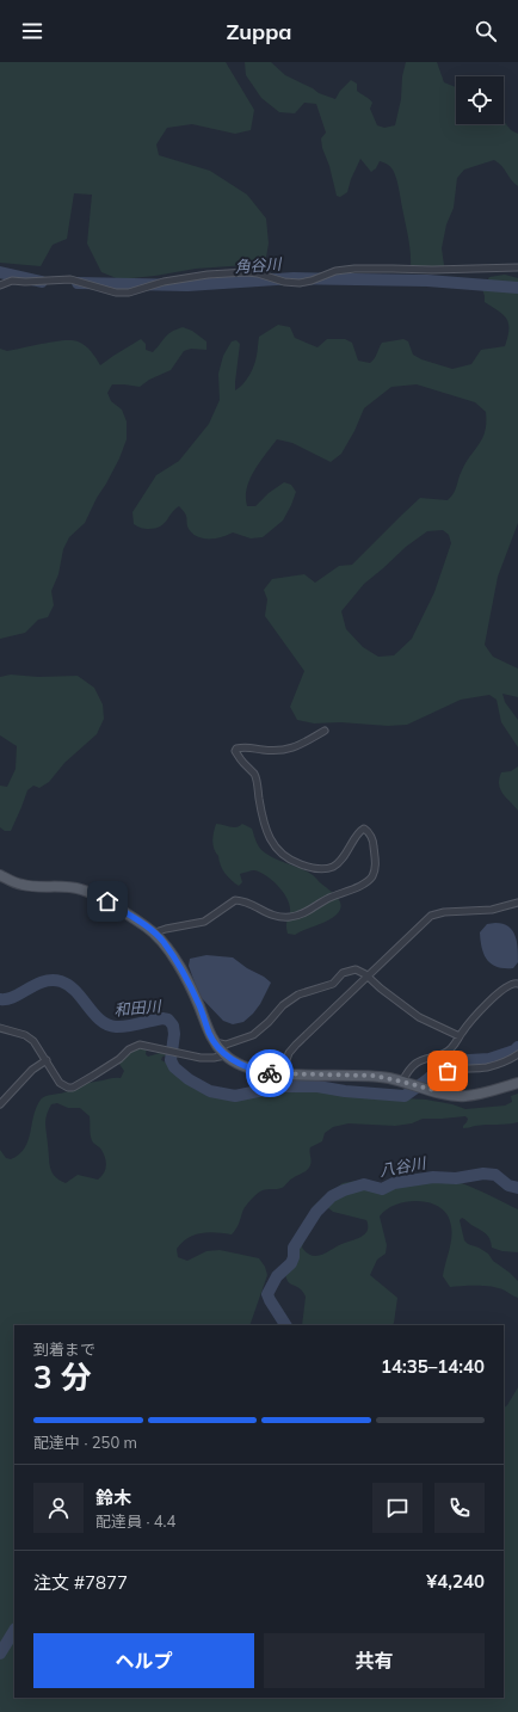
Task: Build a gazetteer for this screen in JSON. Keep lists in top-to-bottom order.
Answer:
{
  "water": ["角谷川", "和田川", "八谷川"],
  "page": {
    "header": "Zuppa",
    "heading": ["3 分", "到着まで", "14:35–14:40"],
    "panel": [
      "鈴木",
      "配達員 · 4.4",
      "注文 #7877",
      "¥4,240"
    ],
    "bar": "配達中 · 250 m",
    "buttons": ["ヘルプ", "共有"]
  }
}
